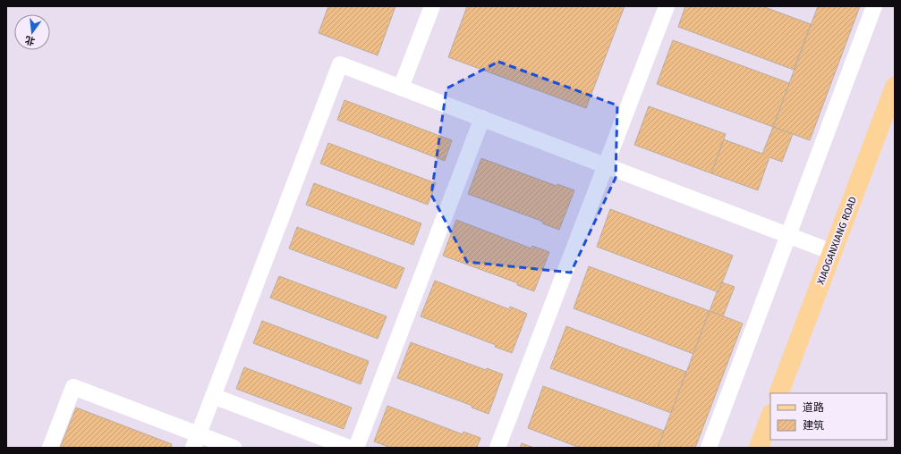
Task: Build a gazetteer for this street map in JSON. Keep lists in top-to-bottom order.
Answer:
{
  "streets": {
    "main road": ["XIAOGANXIANG ROAD"]
  },
  "legend": ["道路", "建筑"],
  "north": "bottom"
}
